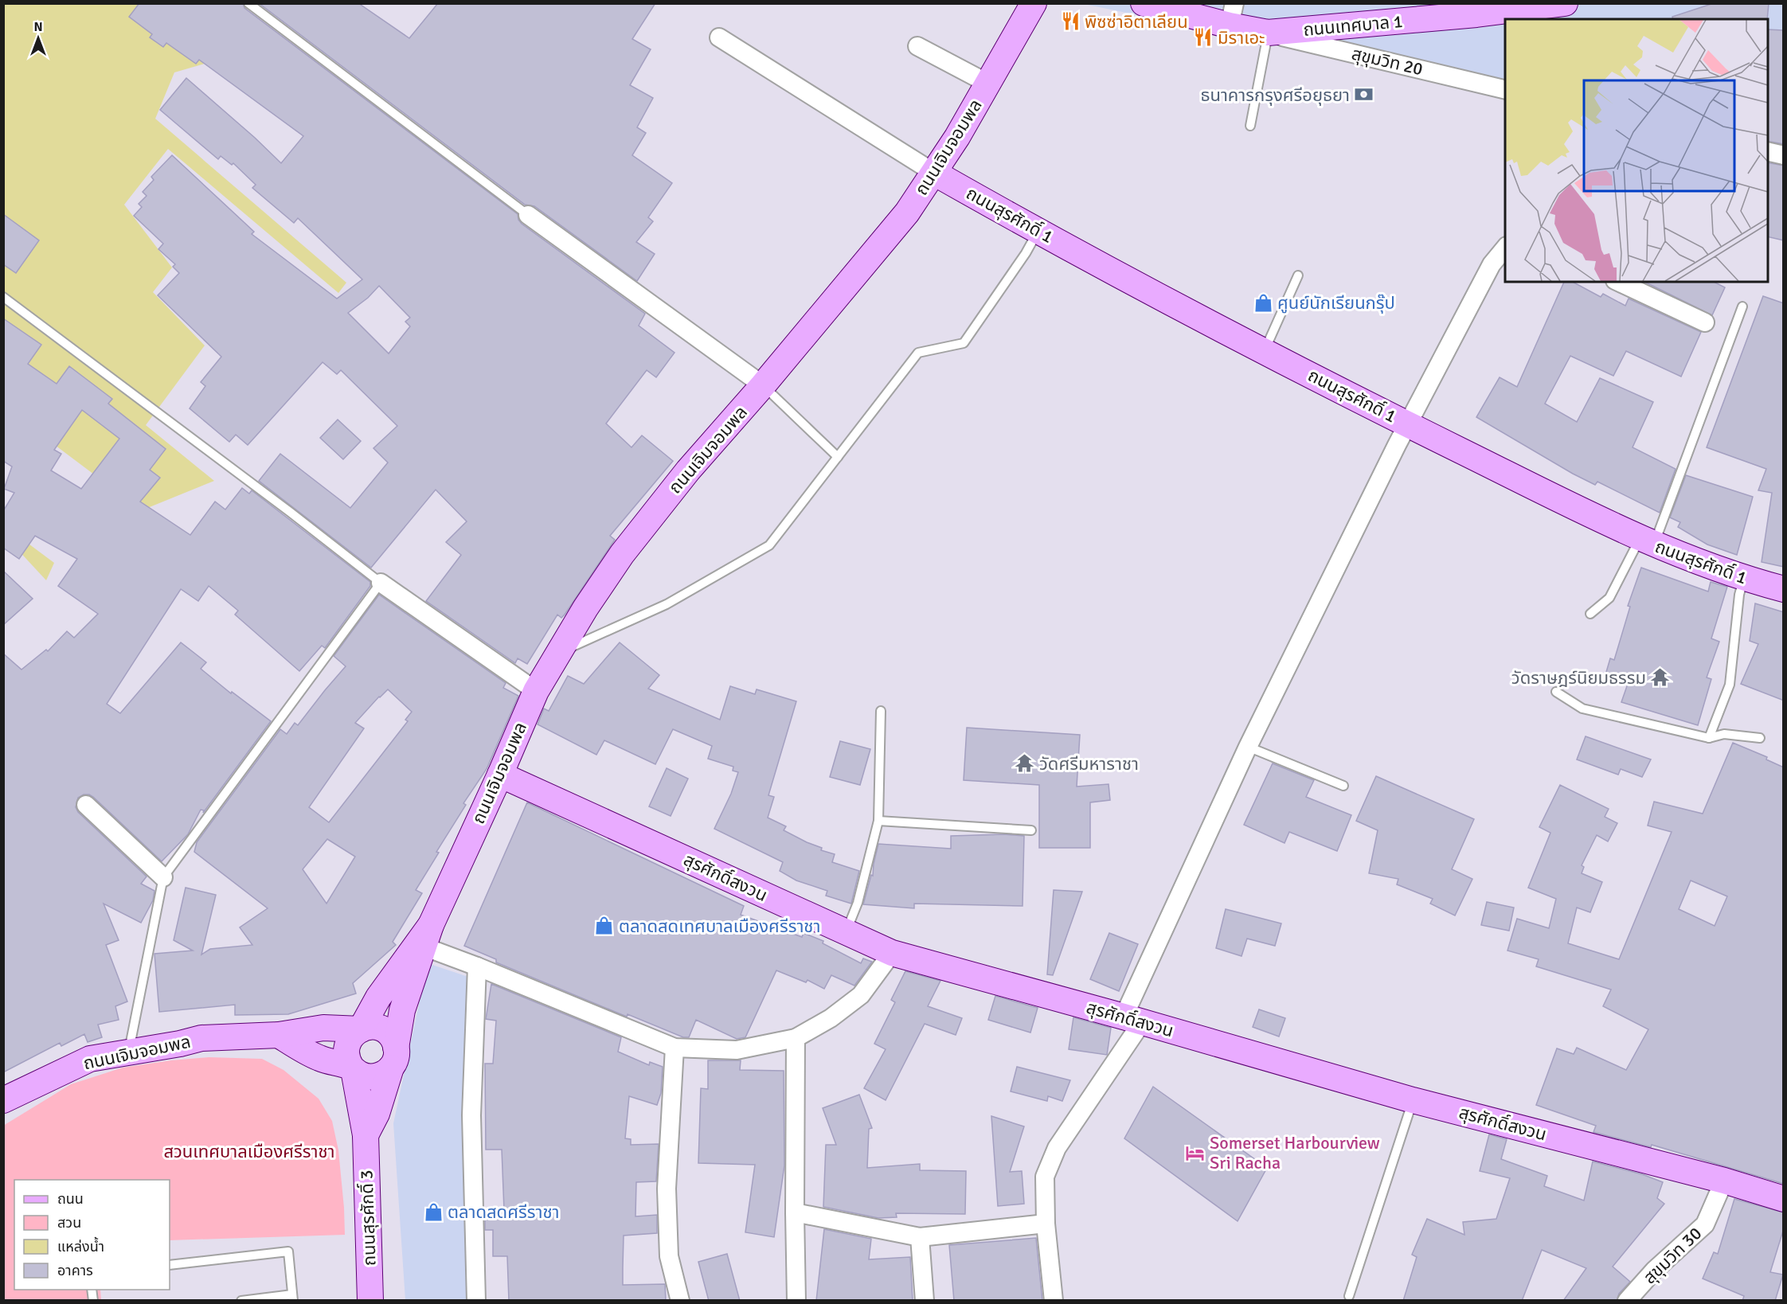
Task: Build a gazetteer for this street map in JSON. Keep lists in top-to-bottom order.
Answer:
{
  "streets": {
    "street": [
      "ถนนเทศบาล 1",
      "สุขุมวิท 20",
      "ถนนเจิมจอมพล",
      "ถนนสุรศักดิ์ 1",
      "สุรศักดิ์สงวน",
      "ถนนสุรศักดิ์ 3",
      "สุขุมวิท 30"
    ]
  },
  "crossings": [
    ["ถนนเทศบาล 1", "สุขุมวิท 20"],
    ["ถนนเจิมจอมพล", "ถนนสุรศักดิ์ 1"],
    ["ถนนเจิมจอมพล", "สุรศักดิ์สงวน"],
    ["ถนนเจิมจอมพล", "ถนนสุรศักดิ์ 3"],
    ["สุรศักดิ์สงวน", "สุขุมวิท 30"]
  ],
  "parks": ["สวนเทศบาลเมืองศรีราชา"],
  "places": {
    "restaurant": ["พิซซ่าอิตาเลียน", "มิราเอะ"],
    "bank": ["ธนาคารกรุงศรีอยุธยา"],
    "shop": ["ศูนย์นักเรียนกรุ๊ป", "ตลาดสดเทศบาลเมืองศรีราชา", "ตลาดสดศรีราชา"],
    "temple": ["วัดราษฎร์นิยมธรรม", "วัดศรีมหาราชา"],
    "hotel": ["Somerset Harbourview Sri Racha"]
  },
  "legend": [
    "ถนน",
    "สวน",
    "แหล่งน้ำ",
    "อาคาร"
  ],
  "north": "top"
}
